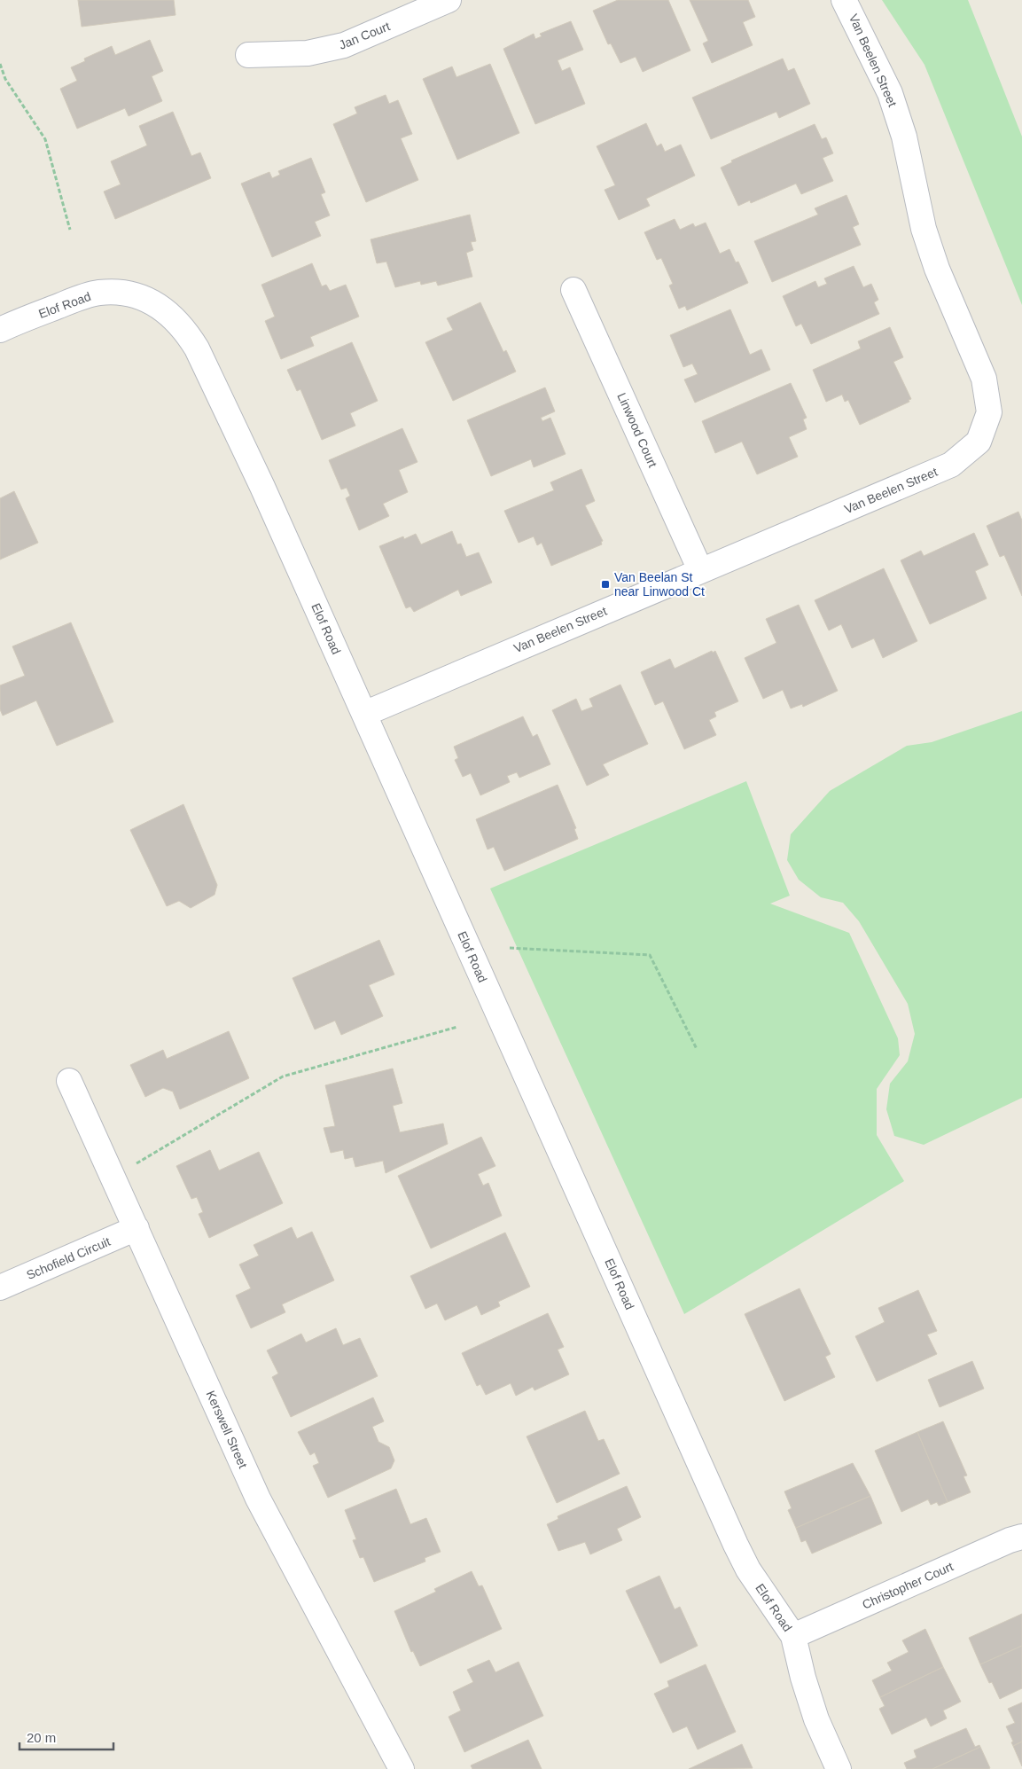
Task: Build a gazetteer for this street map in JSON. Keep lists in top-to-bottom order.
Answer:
{
  "streets": {
    "street": [
      "Jan Court",
      "Van Beelen Street",
      "Elof Road",
      "Linwood Court",
      "Schofield Circuit",
      "Kerswell Street",
      "Christopher Court"
    ]
  },
  "crossings": [
    ["Van Beelen Street", "Elof Road"],
    ["Van Beelen Street", "Linwood Court"],
    ["Elof Road", "Christopher Court"],
    ["Schofield Circuit", "Kerswell Street"]
  ],
  "places": {
    "transit": ["Van Beelan St near Linwood Ct"]
  },
  "scale_bar": "20 m"
}
